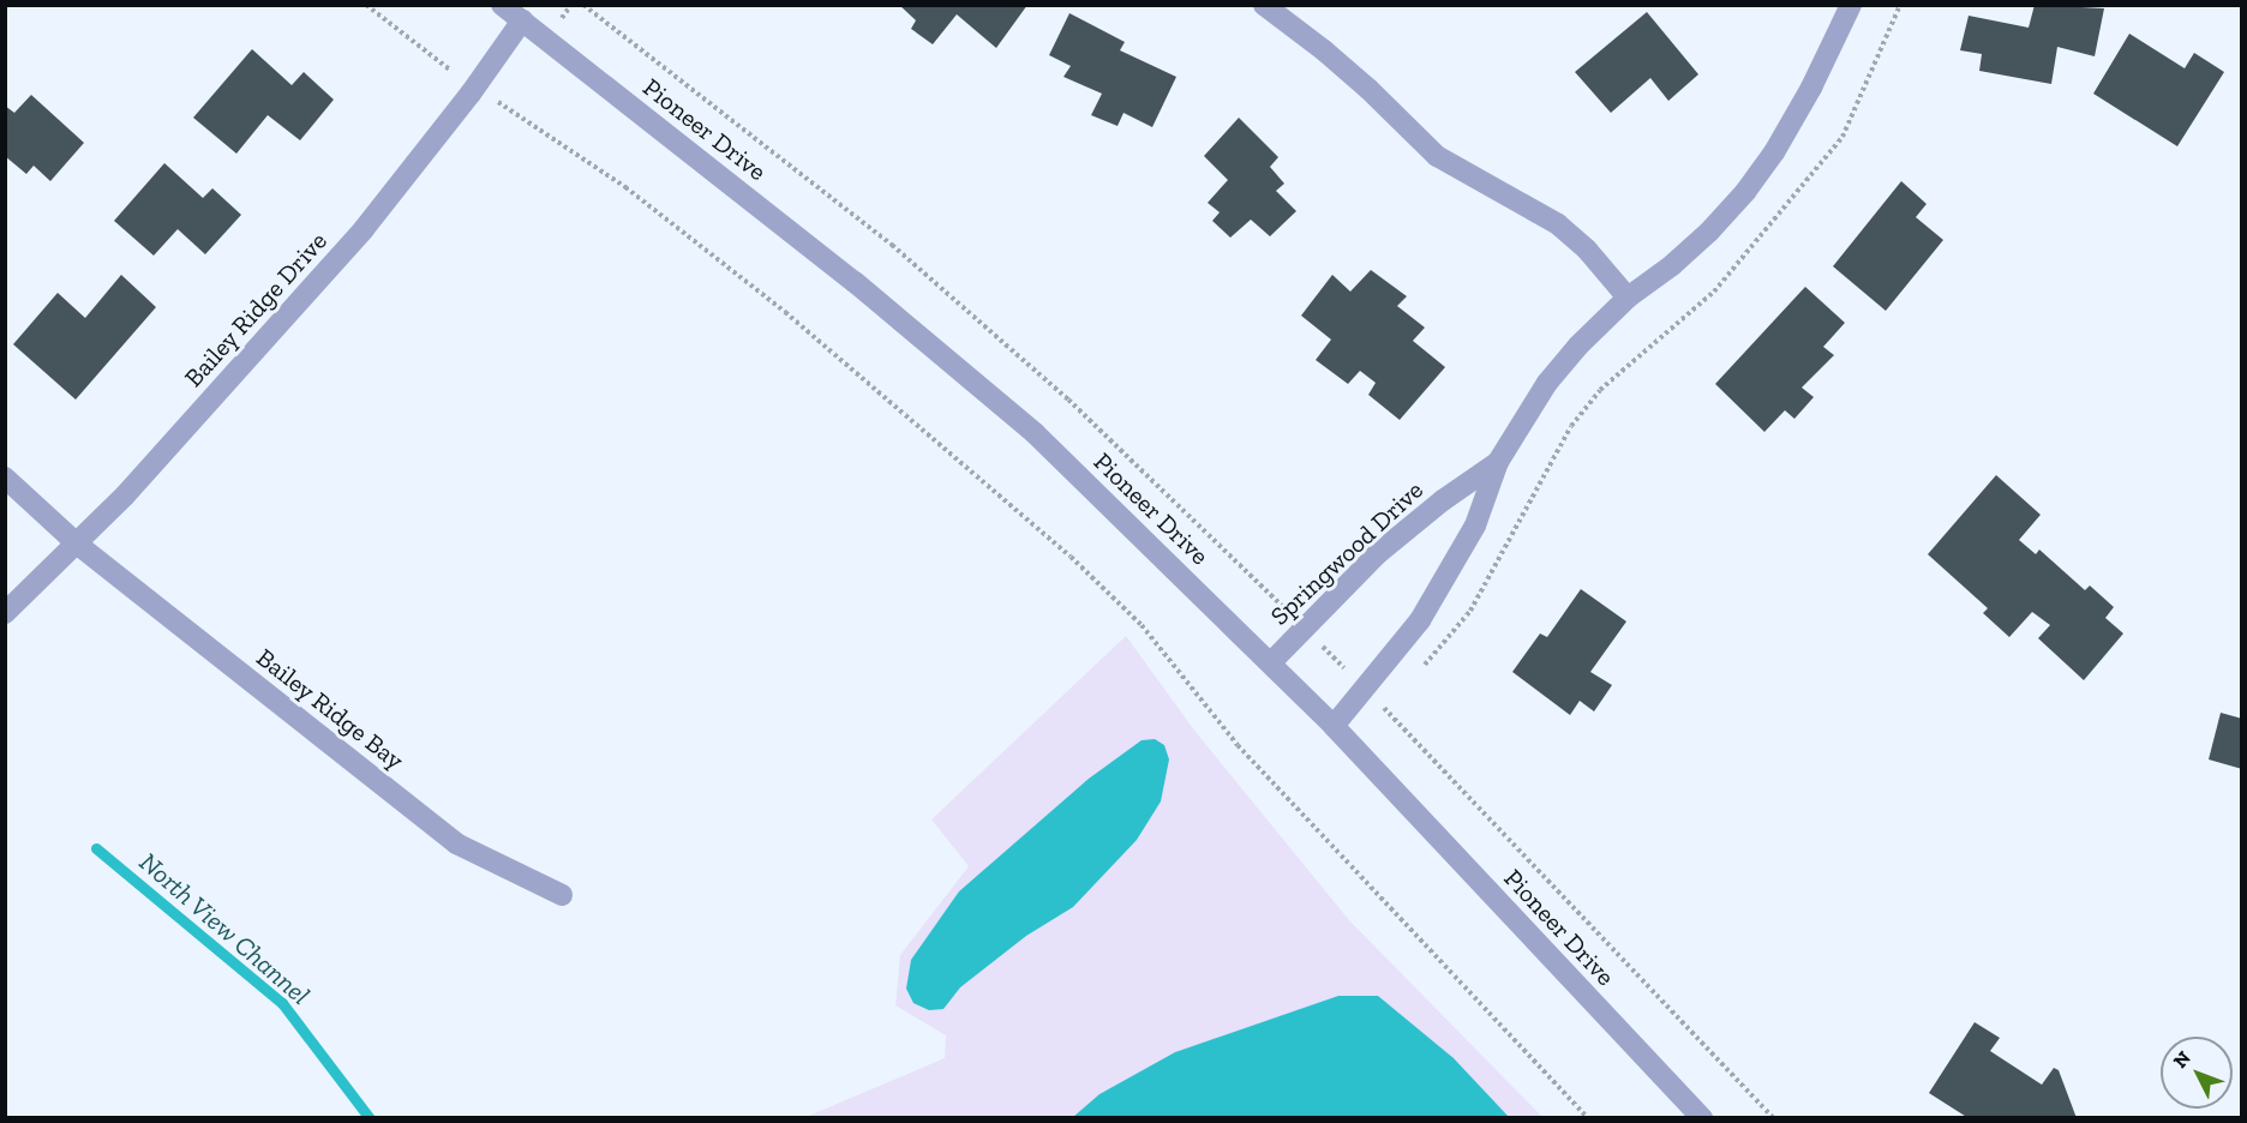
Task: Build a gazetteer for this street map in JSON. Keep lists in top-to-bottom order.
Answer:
{
  "streets": {
    "street": [
      "Pioneer Drive",
      "Bailey Ridge Drive",
      "Springwood Drive",
      "Bailey Ridge Bay"
    ]
  },
  "crossings": [
    ["Pioneer Drive", "Bailey Ridge Drive"],
    ["Pioneer Drive", "Springwood Drive"],
    ["Bailey Ridge Drive", "Bailey Ridge Bay"]
  ],
  "water": ["North View Channel"],
  "north": "top left"
}
